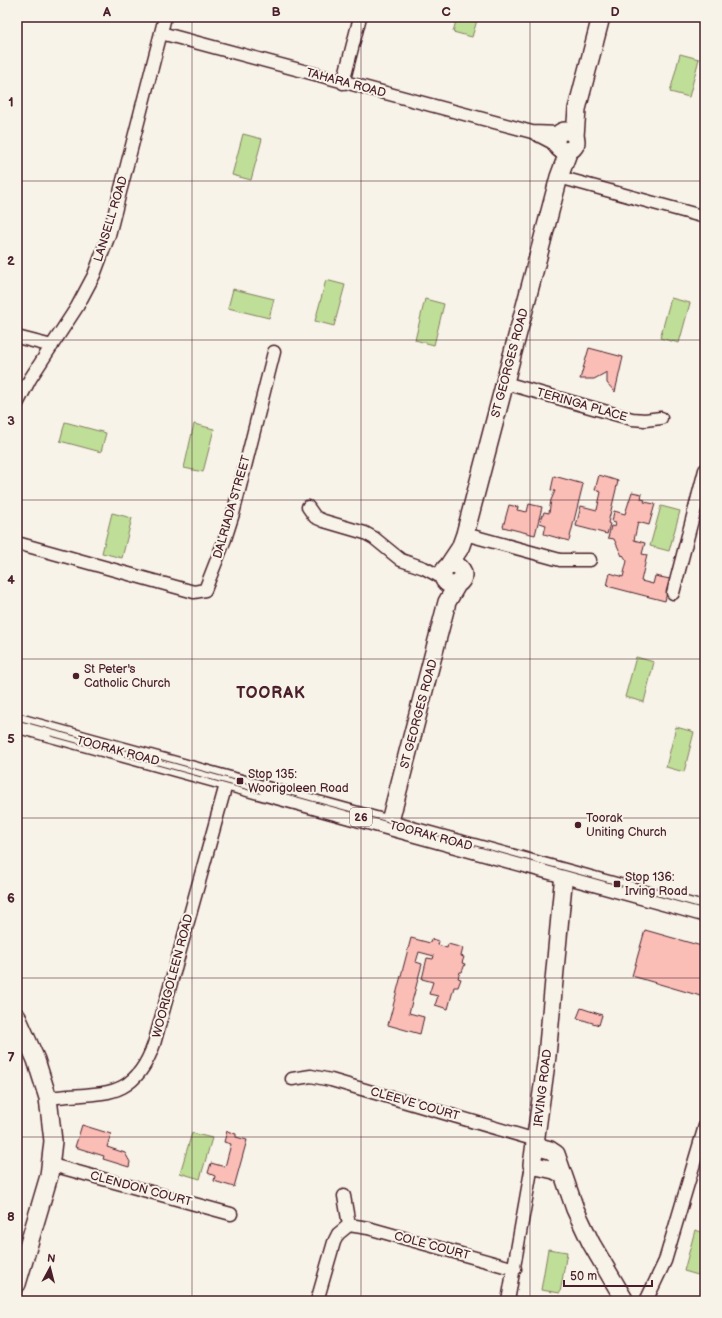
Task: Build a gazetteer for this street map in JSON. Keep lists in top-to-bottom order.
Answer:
{
  "streets": {
    "main road": ["TOORAK ROAD", "26"],
    "street": [
      "TAHARA ROAD",
      "LANSELL ROAD",
      "ST GEORGES ROAD",
      "TERINGA PLACE",
      "DALRIADA STREET",
      "WOORIGOLEEN ROAD",
      "IRVING ROAD",
      "CLEEVE COURT",
      "CLENDON COURT",
      "COLE COURT"
    ]
  },
  "crossings": [
    ["TAHARA ROAD", "LANSELL ROAD"],
    ["TAHARA ROAD", "ST GEORGES ROAD"],
    ["ST GEORGES ROAD", "TERINGA PLACE"],
    ["ST GEORGES ROAD", "TOORAK ROAD"],
    ["TOORAK ROAD", "WOORIGOLEEN ROAD"],
    ["TOORAK ROAD", "IRVING ROAD"],
    ["IRVING ROAD", "CLEEVE COURT"],
    ["IRVING ROAD", "COLE COURT"]
  ],
  "districts": ["TOORAK"],
  "places": {
    "other": ["St Peter's Catholic Church", "Toorak Uniting Church"],
    "transit": ["Stop 135: Woorigoleen Road", "Stop 136: Irving Road"]
  },
  "scale_bar": "50 m",
  "north": "top",
  "grid": {
    "columns": [
      "A",
      "B",
      "C",
      "D"
    ],
    "rows": [
      "1",
      "2",
      "3",
      "4",
      "5",
      "6",
      "7",
      "8"
    ]
  }
}
